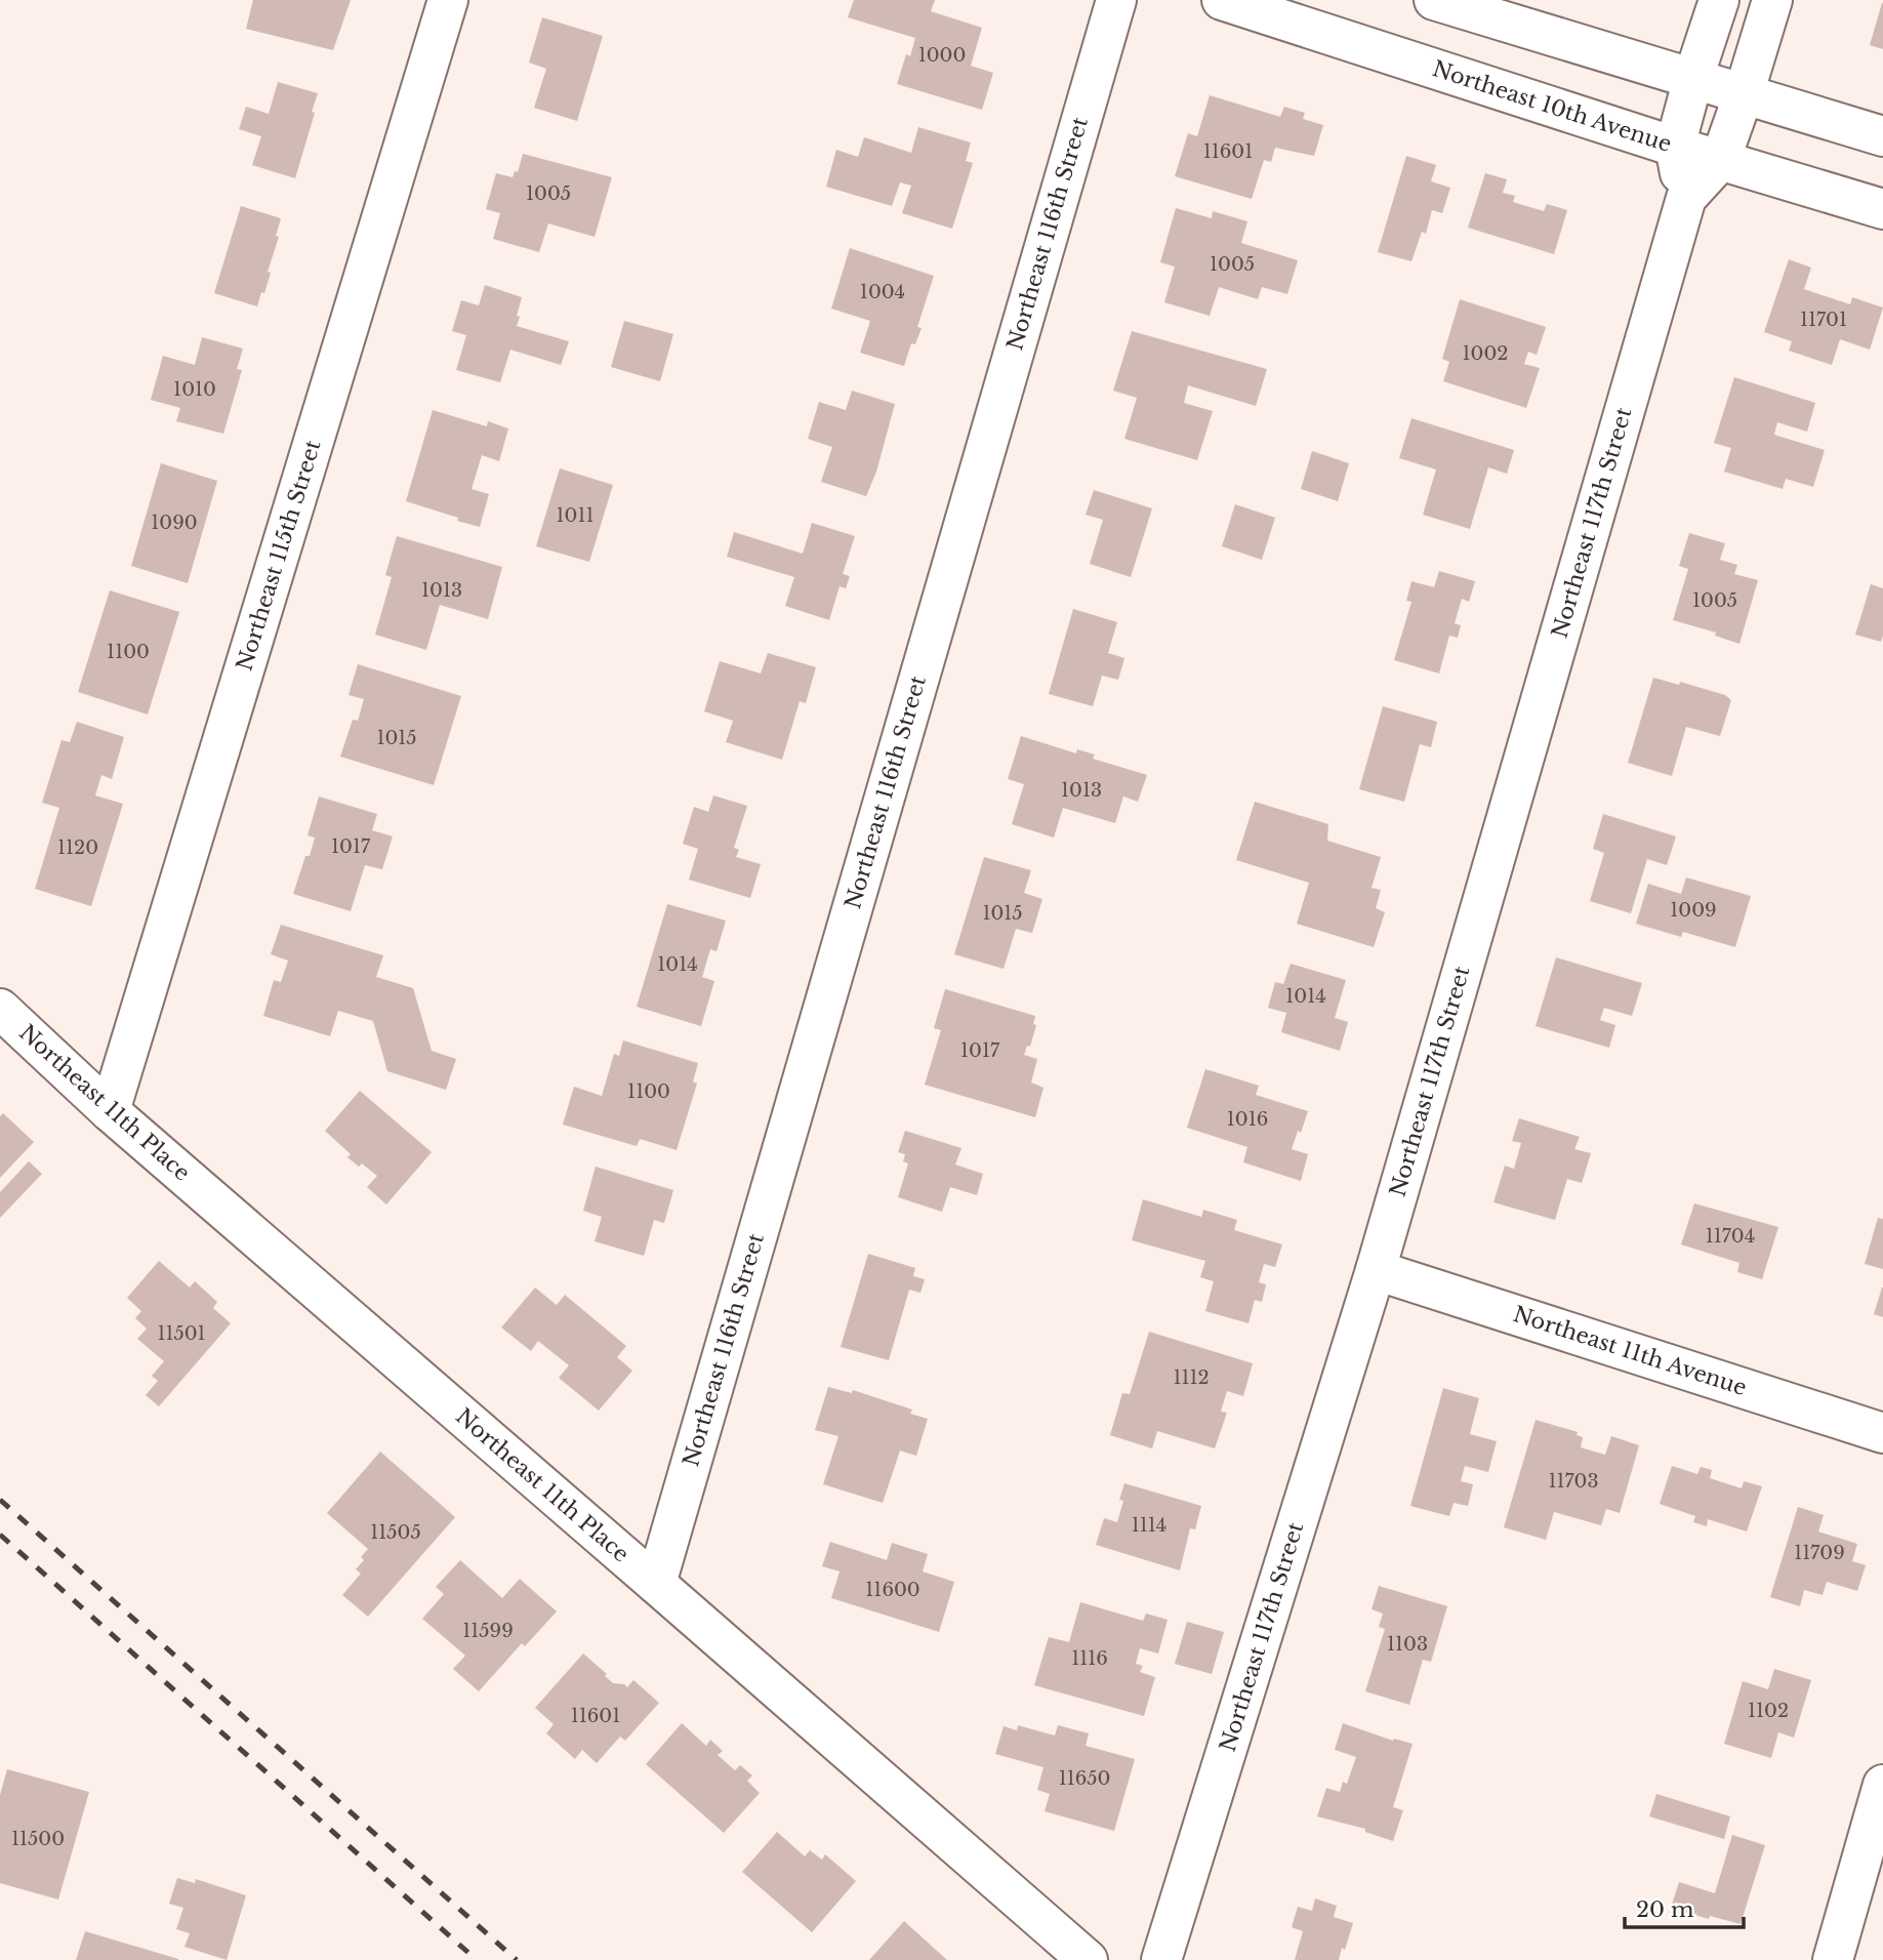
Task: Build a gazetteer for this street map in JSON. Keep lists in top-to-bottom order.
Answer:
{
  "streets": {
    "street": [
      "Northeast 10th Avenue",
      "Northeast 116th Street",
      "Northeast 117th Street",
      "Northeast 115th Street",
      "Northeast 11th Place",
      "Northeast 11th Avenue"
    ]
  },
  "crossings": [
    ["Northeast 10th Avenue", "Northeast 117th Street"],
    ["Northeast 116th Street", "Northeast 11th Place"],
    ["Northeast 117th Street", "Northeast 11th Avenue"],
    ["Northeast 115th Street", "Northeast 11th Place"]
  ],
  "house_numbers": [
    "1000",
    "11601",
    "1005",
    "1005",
    "1004",
    "11701",
    "1002",
    "1010",
    "1011",
    "1090",
    "1013",
    "1005",
    "1100",
    "1015",
    "1013",
    "1017",
    "1120",
    "1009",
    "1015",
    "1014",
    "1014",
    "1017",
    "1100",
    "1016",
    "11704",
    "11501",
    "1112",
    "11703",
    "1114",
    "11505",
    "11709",
    "11600",
    "11599",
    "1103",
    "1116",
    "1102",
    "11601",
    "11650",
    "11500"
  ],
  "scale_bar": "20 m"
}
